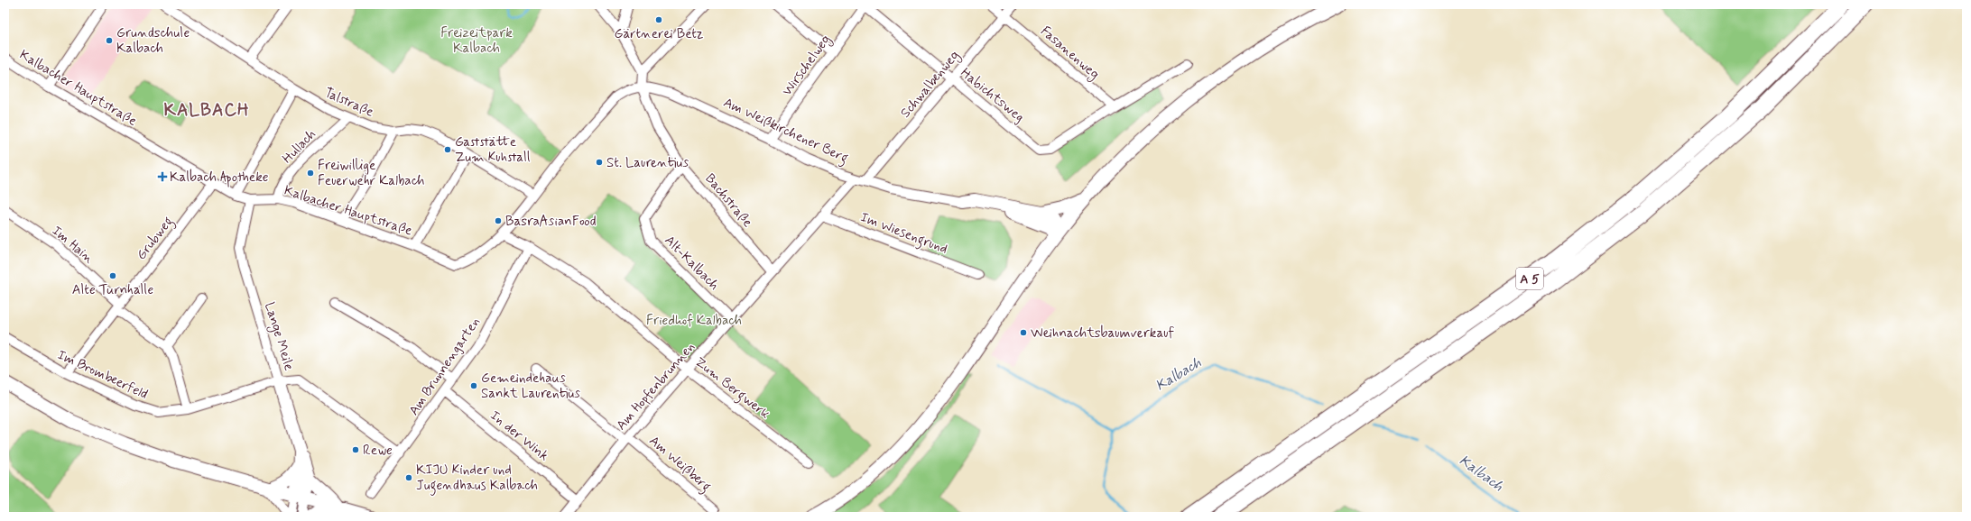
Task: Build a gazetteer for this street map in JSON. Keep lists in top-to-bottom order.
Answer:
{
  "streets": {
    "highway": ["A 5"],
    "main road": ["Am Weißkirchener Berg"],
    "street": [
      "Fasanenweg",
      "Wirschelweg",
      "Schwalbenweg",
      "Kalbacher Hauptstraße",
      "Habichtsweg",
      "Talstraße",
      "Hullach",
      "Bachstraße",
      "Im Wiesengrund",
      "Grubweg",
      "Im Hain",
      "Alt-Kalbach",
      "Lange Meile",
      "Am Brunnengarten",
      "Im Brombeerfeld",
      "Am Hopfenbrunnen",
      "Zum Bergwerk",
      "In der Wink",
      "Am Weißberg"
    ]
  },
  "crossings": [
    ["Fasanenweg", "Schwalbenweg"],
    ["Fasanenweg", "Habichtsweg"],
    ["Wirschelweg", "Habichtsweg"],
    ["Wirschelweg", "Am Weißkirchener Berg"],
    ["Schwalbenweg", "Habichtsweg"],
    ["Schwalbenweg", "Am Weißkirchener Berg"],
    ["Kalbacher Hauptstraße", "Talstraße"],
    ["Kalbacher Hauptstraße", "Am Weißkirchener Berg"],
    ["Kalbacher Hauptstraße", "Hullach"],
    ["Kalbacher Hauptstraße", "Bachstraße"],
    ["Kalbacher Hauptstraße", "Grubweg"],
    ["Kalbacher Hauptstraße", "Lange Meile"],
    ["Kalbacher Hauptstraße", "Zum Bergwerk"],
    ["Talstraße", "Hullach"],
    ["Am Weißkirchener Berg", "Bachstraße"],
    ["Am Weißkirchener Berg", "Am Hopfenbrunnen"],
    ["Bachstraße", "Alt-Kalbach"],
    ["Bachstraße", "Am Hopfenbrunnen"],
    ["Im Wiesengrund", "Am Hopfenbrunnen"],
    ["Grubweg", "Im Hain"],
    ["Grubweg", "Im Brombeerfeld"],
    ["Alt-Kalbach", "Am Hopfenbrunnen"],
    ["Lange Meile", "Am Brunnengarten"],
    ["Lange Meile", "Im Brombeerfeld"],
    ["Am Brunnengarten", "Zum Bergwerk"],
    ["Am Brunnengarten", "In der Wink"],
    ["Am Hopfenbrunnen", "Zum Bergwerk"],
    ["Am Hopfenbrunnen", "In der Wink"],
    ["Am Hopfenbrunnen", "Am Weißberg"]
  ],
  "districts": ["KALBACH"],
  "water": ["Kalbach"],
  "parks": ["Freizeitpark Kalbach", "Friedhof Kalbach"],
  "places": {
    "other": [
      "Gärtnerei Betz",
      "Grundschule Kalbach",
      "Gaststätte Zum Kuhstall",
      "St. Laurentius",
      "Freiwillige Feuerwehr Kalbach",
      "BasraAsianFood",
      "Alte Turnhalle",
      "Weihnachtsbaumverkauf",
      "Gemeindehaus Sankt Laurentius",
      "Rewe",
      "KIJU Kinder und Jugendhaus Kalbach"
    ],
    "health": ["Kalbach Apotheke"]
  }
}
